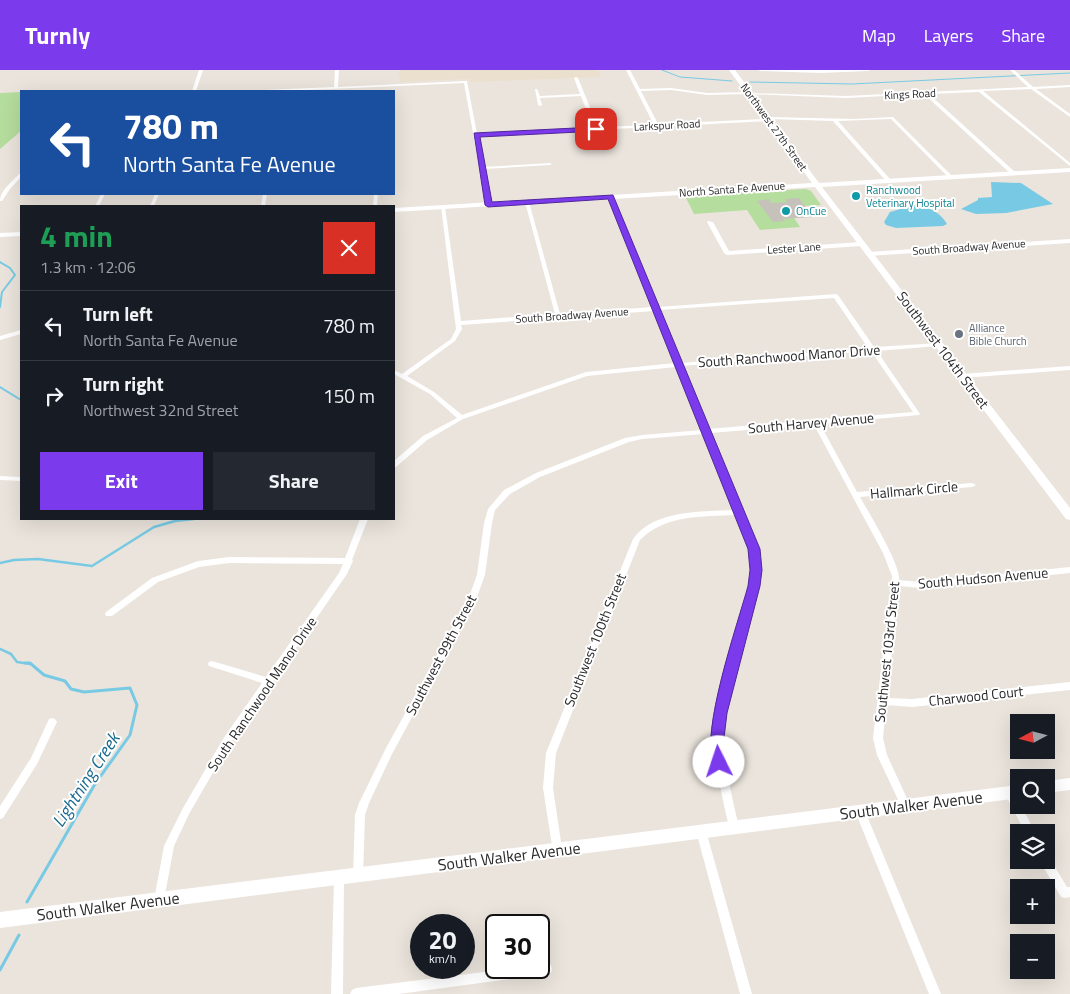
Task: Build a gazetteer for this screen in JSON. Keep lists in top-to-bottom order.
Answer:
{
  "streets": {
    "main road": [
      "Northwest 27th Street",
      "North Santa Fe Avenue",
      "Southwest 104th Street",
      "South Walker Avenue"
    ],
    "street": [
      "Kings Road",
      "Larkspur Road",
      "South Broadway Avenue",
      "Lester Lane",
      "South Ranchwood Manor Drive",
      "South Harvey Avenue",
      "Hallmark Circle",
      "South Hudson Avenue",
      "Southwest 100th Street",
      "Southwest 103rd Street",
      "Southwest 99th Street",
      "Charwood Court"
    ]
  },
  "crossings": [
    ["Kings Road", "Northwest 27th Street"],
    ["Larkspur Road", "Northwest 27th Street"],
    ["Larkspur Road", "North Santa Fe Avenue"],
    ["Northwest 27th Street", "North Santa Fe Avenue"],
    ["Northwest 27th Street", "Southwest 104th Street"],
    ["North Santa Fe Avenue", "Southwest 104th Street"],
    ["South Broadway Avenue", "Southwest 104th Street"],
    ["South Broadway Avenue", "South Ranchwood Manor Drive"],
    ["South Broadway Avenue", "South Harvey Avenue"],
    ["Lester Lane", "Southwest 104th Street"],
    ["Southwest 104th Street", "South Ranchwood Manor Drive"],
    ["South Ranchwood Manor Drive", "South Harvey Avenue"],
    ["South Ranchwood Manor Drive", "South Walker Avenue"],
    ["South Harvey Avenue", "Southwest 103rd Street"],
    ["South Harvey Avenue", "Southwest 99th Street"],
    ["Hallmark Circle", "Southwest 103rd Street"],
    ["South Hudson Avenue", "Southwest 103rd Street"],
    ["Southwest 100th Street", "South Walker Avenue"],
    ["Southwest 103rd Street", "Charwood Court"],
    ["Southwest 103rd Street", "South Walker Avenue"],
    ["Southwest 99th Street", "South Walker Avenue"]
  ],
  "water": ["Lightning Creek"],
  "places": ["Ranchwood Veterinary Hospital", "OnCue", "Alliance Bible Church"],
  "north": "left",
  "page": {
    "header": "Turnly",
    "nav": ["Map", "Layers", "Share"],
    "turn": ["780 m", "North Santa Fe Avenue"],
    "heading": ["4 min", "1.3 km · 12:06"],
    "list": [
      {
        "name": "Turn left",
        "note": "North Santa Fe Avenue",
        "value": "780 m"
      },
      {
        "name": "Turn right",
        "note": "Northwest 32nd Street",
        "value": "150 m"
      }
    ],
    "buttons": ["Exit", "Share"],
    "map_buttons": ["+", "−"],
    "speed": "20 km/h",
    "limit": "30"
  }
}
